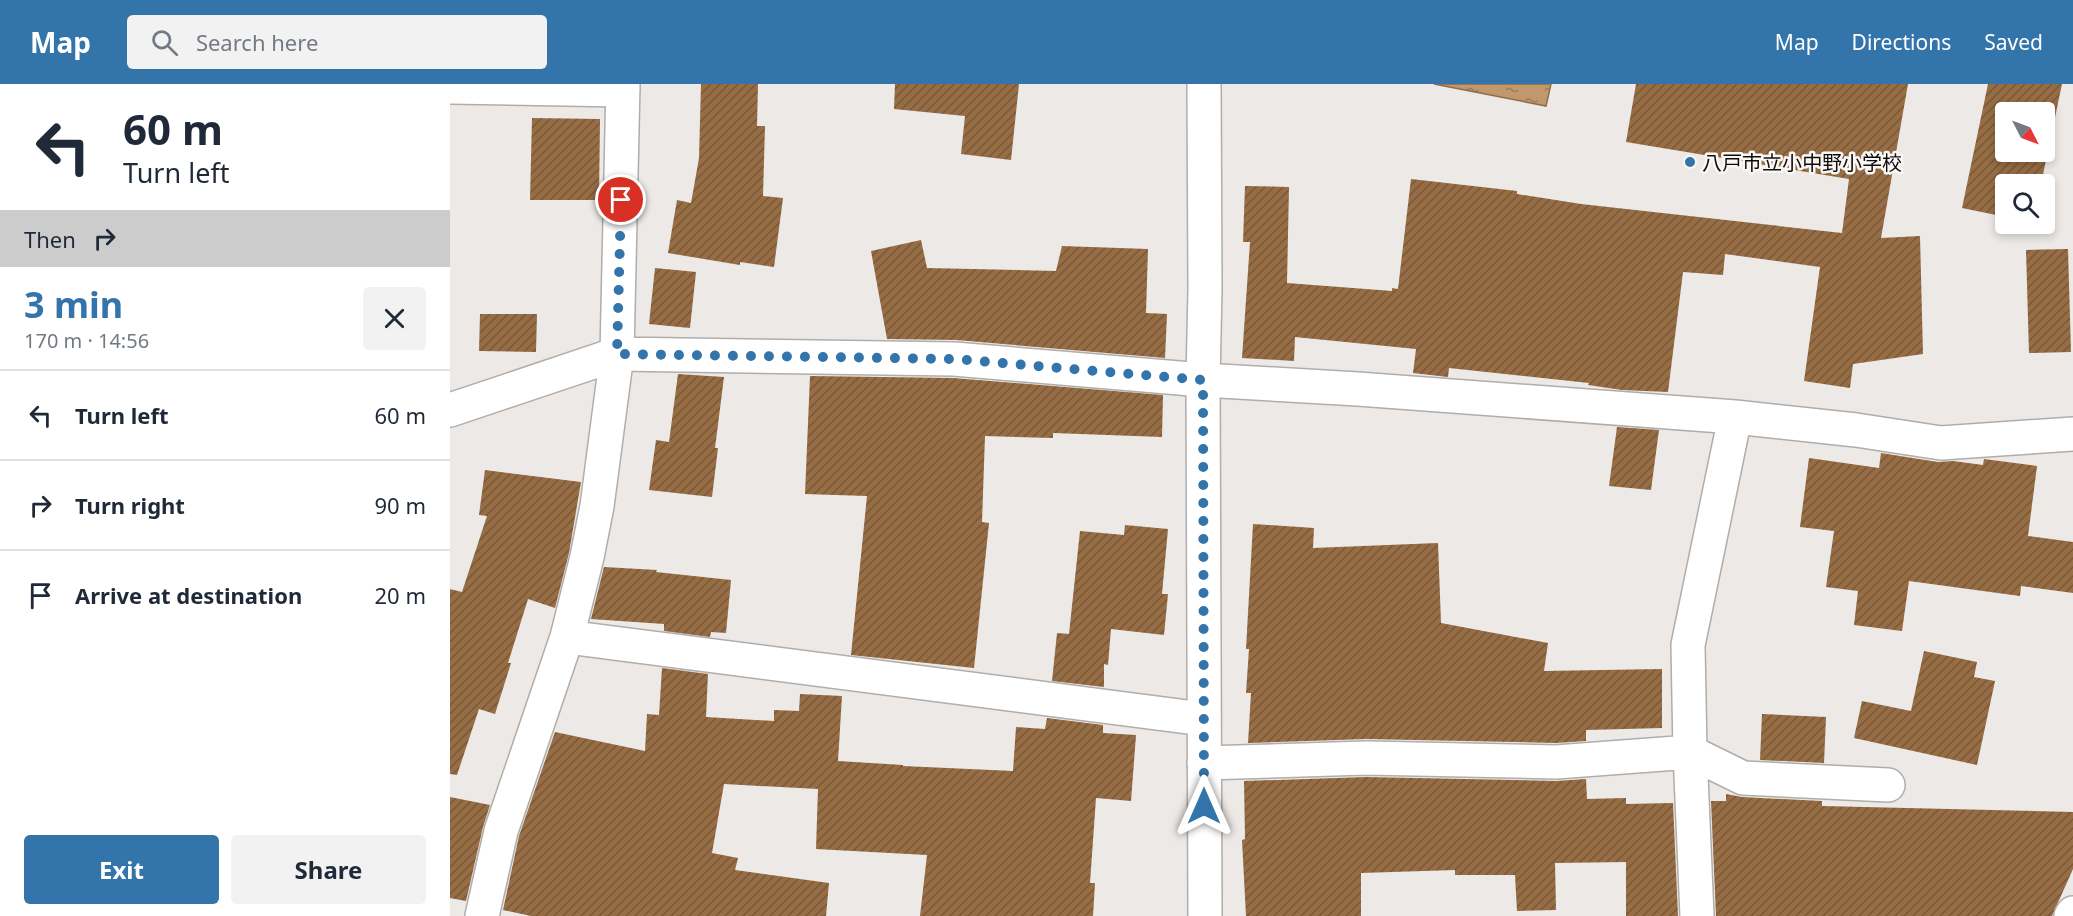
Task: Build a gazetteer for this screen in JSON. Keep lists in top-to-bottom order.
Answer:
{
  "places": ["八戸市立小中野小学校"],
  "north": "bottom right",
  "page": {
    "header": "Map",
    "search": "Search here",
    "nav": ["Map", "Directions", "Saved"],
    "turn": ["60 m", "Turn left"],
    "then": "Then",
    "heading": ["3 min", "170 m · 14:56"],
    "list": [
      {
        "name": "Turn left",
        "value": "60 m"
      },
      {
        "name": "Turn right",
        "value": "90 m"
      },
      {
        "name": "Arrive at destination",
        "value": "20 m"
      }
    ],
    "buttons": ["Exit", "Share"]
  }
}
